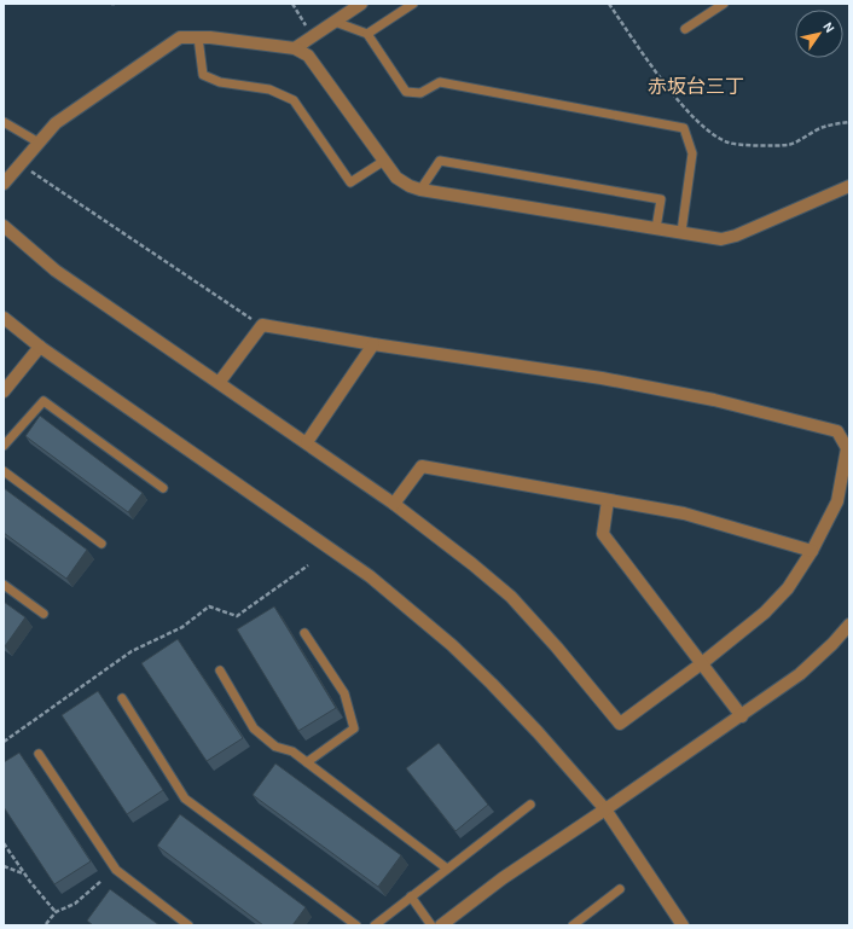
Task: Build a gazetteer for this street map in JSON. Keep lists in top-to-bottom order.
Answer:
{
  "districts": ["赤坂台三丁"],
  "north": "top right"
}
